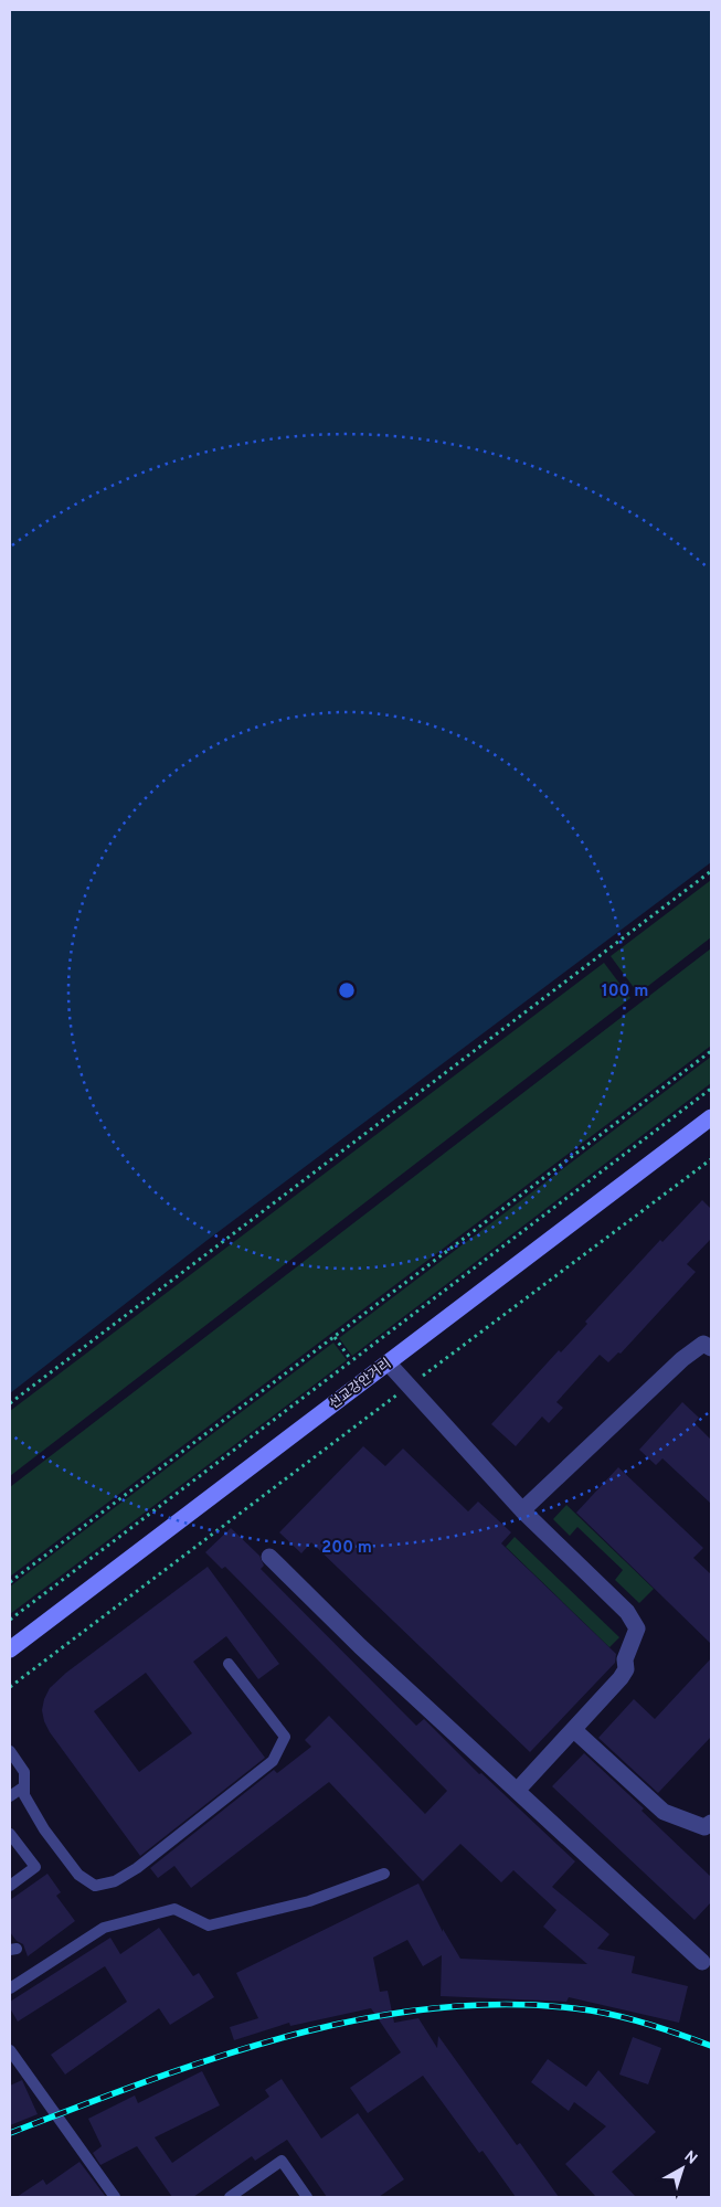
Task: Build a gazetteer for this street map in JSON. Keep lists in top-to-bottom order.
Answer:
{
  "streets": {
    "main road": ["선교강안거리"]
  },
  "north": "top right",
  "rings": ["100 m", "200 m"]
}
